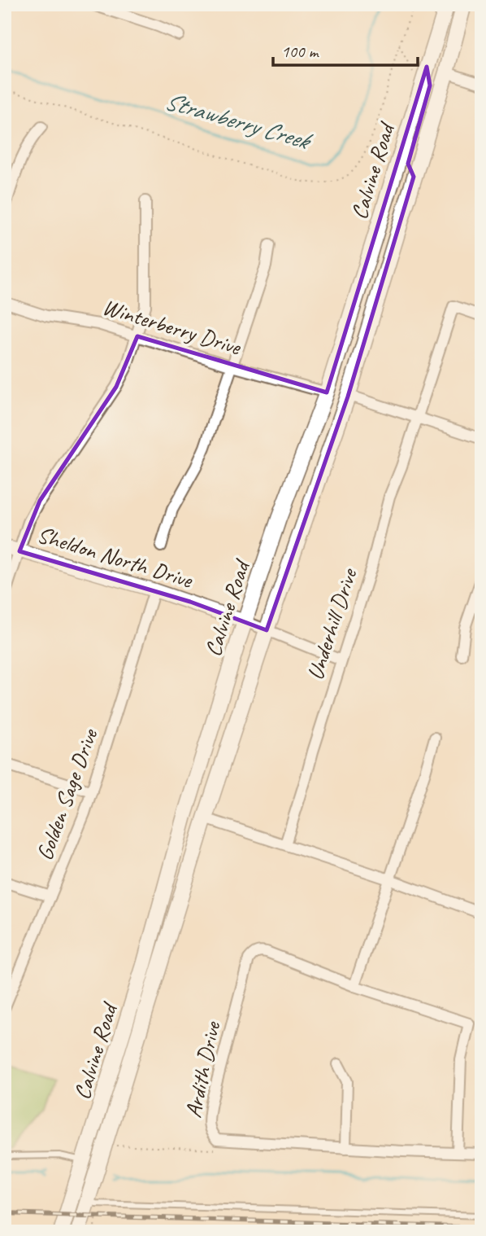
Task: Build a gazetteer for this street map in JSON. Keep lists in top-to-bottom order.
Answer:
{
  "streets": {
    "main road": ["Calvine Road"],
    "street": [
      "Winterberry Drive",
      "Sheldon North Drive",
      "Underhill Drive",
      "Golden Sage Drive",
      "Ardith Drive"
    ]
  },
  "crossings": [
    ["Calvine Road", "Winterberry Drive"],
    ["Calvine Road", "Sheldon North Drive"],
    ["Sheldon North Drive", "Golden Sage Drive"]
  ],
  "water": ["Strawberry Creek"],
  "scale_bar": "100 m"
}
